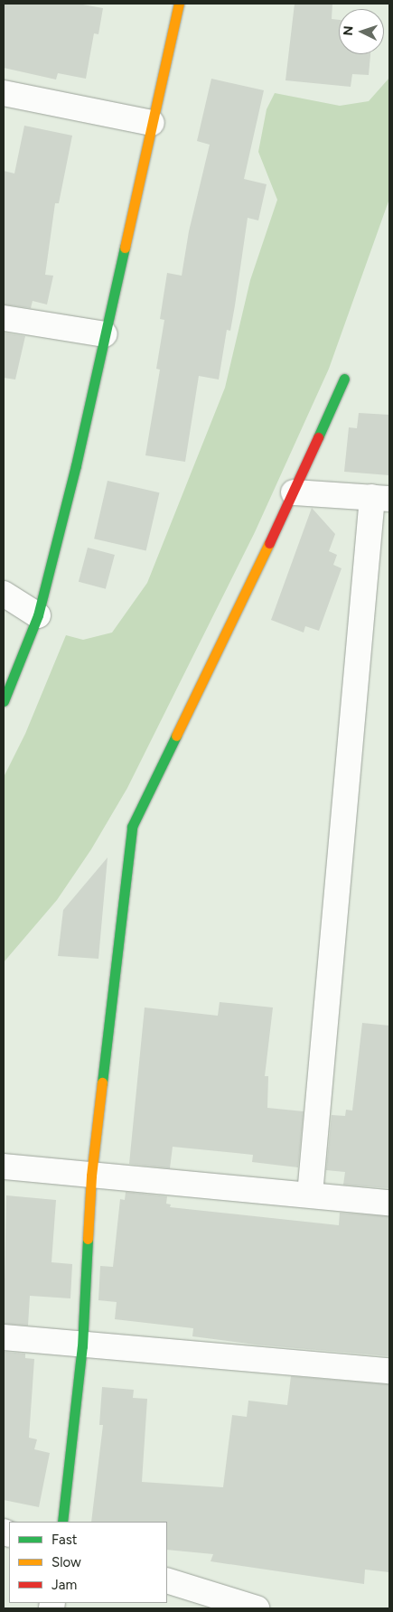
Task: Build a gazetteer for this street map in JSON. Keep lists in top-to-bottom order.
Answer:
{
  "legend": ["Fast", "Slow", "Jam"],
  "north": "left"
}
